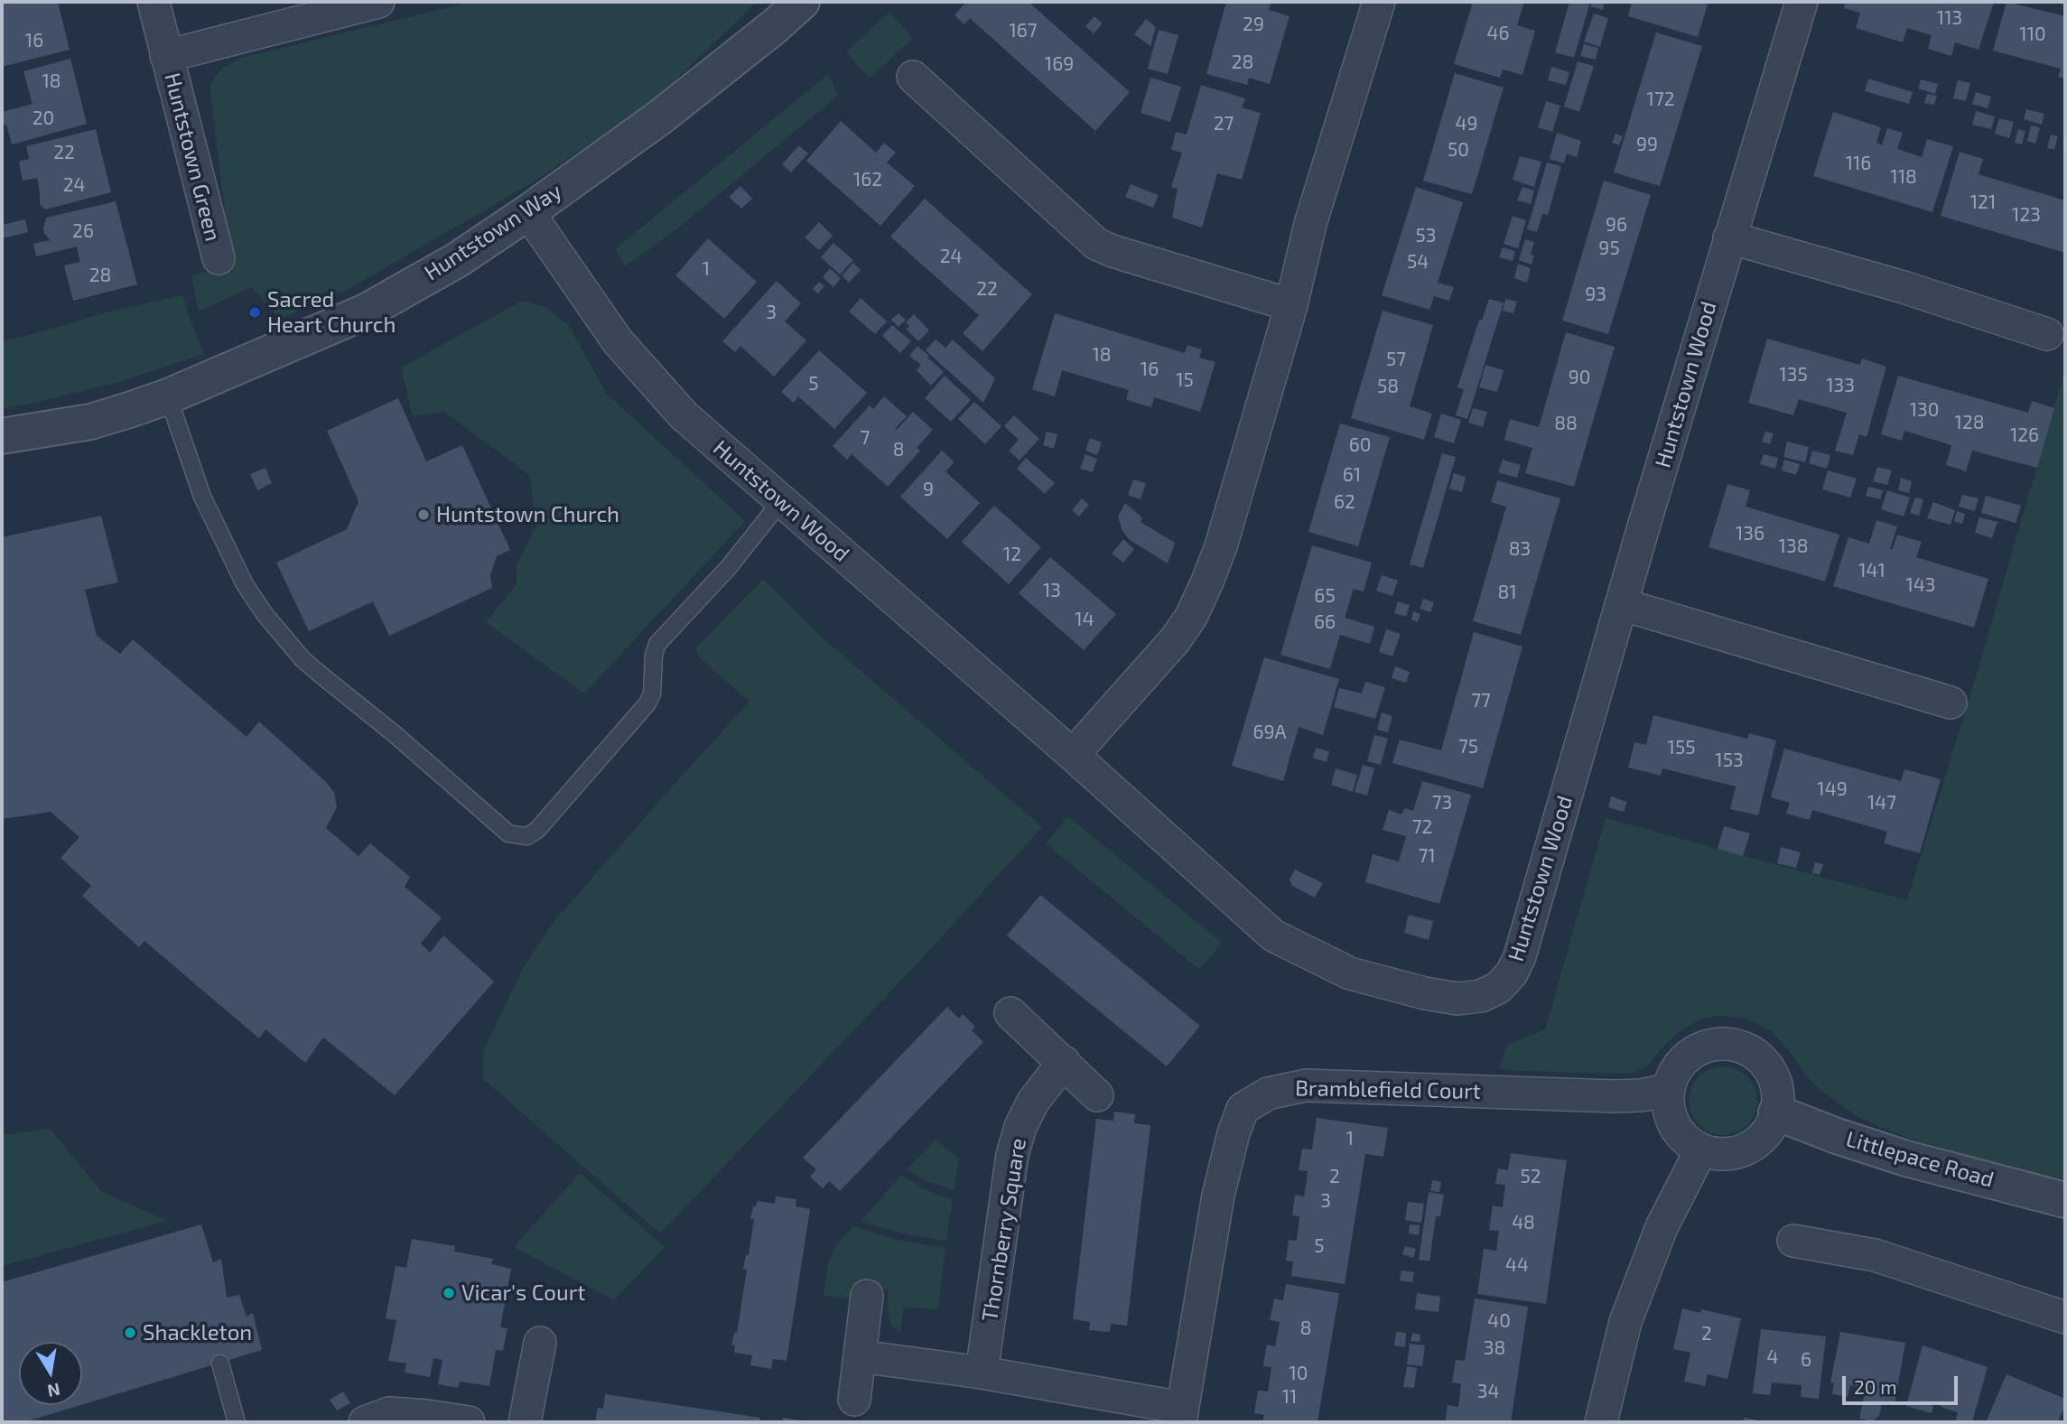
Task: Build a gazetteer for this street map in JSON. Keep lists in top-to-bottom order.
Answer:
{
  "streets": {
    "street": [
      "Huntstown Green",
      "Huntstown Way",
      "Huntstown Wood",
      "Bramblefield Court",
      "Littlepace Road",
      "Thornberry Square"
    ]
  },
  "crossings": [
    ["Huntstown Way", "Huntstown Wood"],
    ["Bramblefield Court", "Littlepace Road"]
  ],
  "places": [
    "Sacred Heart Church",
    "Huntstown Church",
    "Vicar's Court",
    "Shackleton"
  ],
  "house_numbers": [
    "113",
    "29",
    "167",
    "46",
    "110",
    "16",
    "28",
    "169",
    "18",
    "172",
    "20",
    "27",
    "49",
    "99",
    "50",
    "22",
    "116",
    "118",
    "162",
    "24",
    "121",
    "123",
    "96",
    "26",
    "53",
    "95",
    "24",
    "54",
    "1",
    "28",
    "22",
    "93",
    "3",
    "18",
    "57",
    "16",
    "135",
    "90",
    "15",
    "5",
    "133",
    "58",
    "130",
    "128",
    "88",
    "126",
    "7",
    "60",
    "8",
    "61",
    "9",
    "62",
    "136",
    "138",
    "83",
    "12",
    "141",
    "143",
    "13",
    "81",
    "65",
    "14",
    "66",
    "77",
    "69A",
    "75",
    "155",
    "153",
    "149",
    "73",
    "147",
    "72",
    "71",
    "1",
    "2",
    "52",
    "3",
    "48",
    "5",
    "44",
    "40",
    "8",
    "2",
    "38",
    "4",
    "6",
    "10",
    "34",
    "11"
  ],
  "scale_bar": "20 m",
  "north": "bottom"
}
